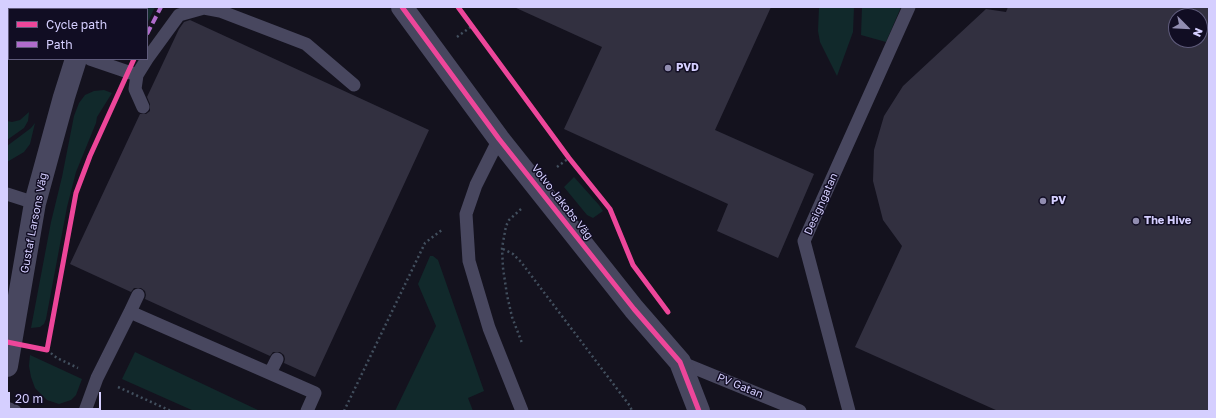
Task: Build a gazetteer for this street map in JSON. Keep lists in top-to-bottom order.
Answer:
{
  "streets": {
    "street": ["Volvo Jakobs Väg", "Gustaf Larsons Väg"],
    "lane": ["Designgatan", "PV Gatan"]
  },
  "crossings": [
    ["Volvo Jakobs Väg", "PV Gatan"]
  ],
  "places": ["PVD", "PV", "The Hive"],
  "legend": ["Cycle path", "Path"],
  "scale_bar": "20 m",
  "north": "bottom right"
}
